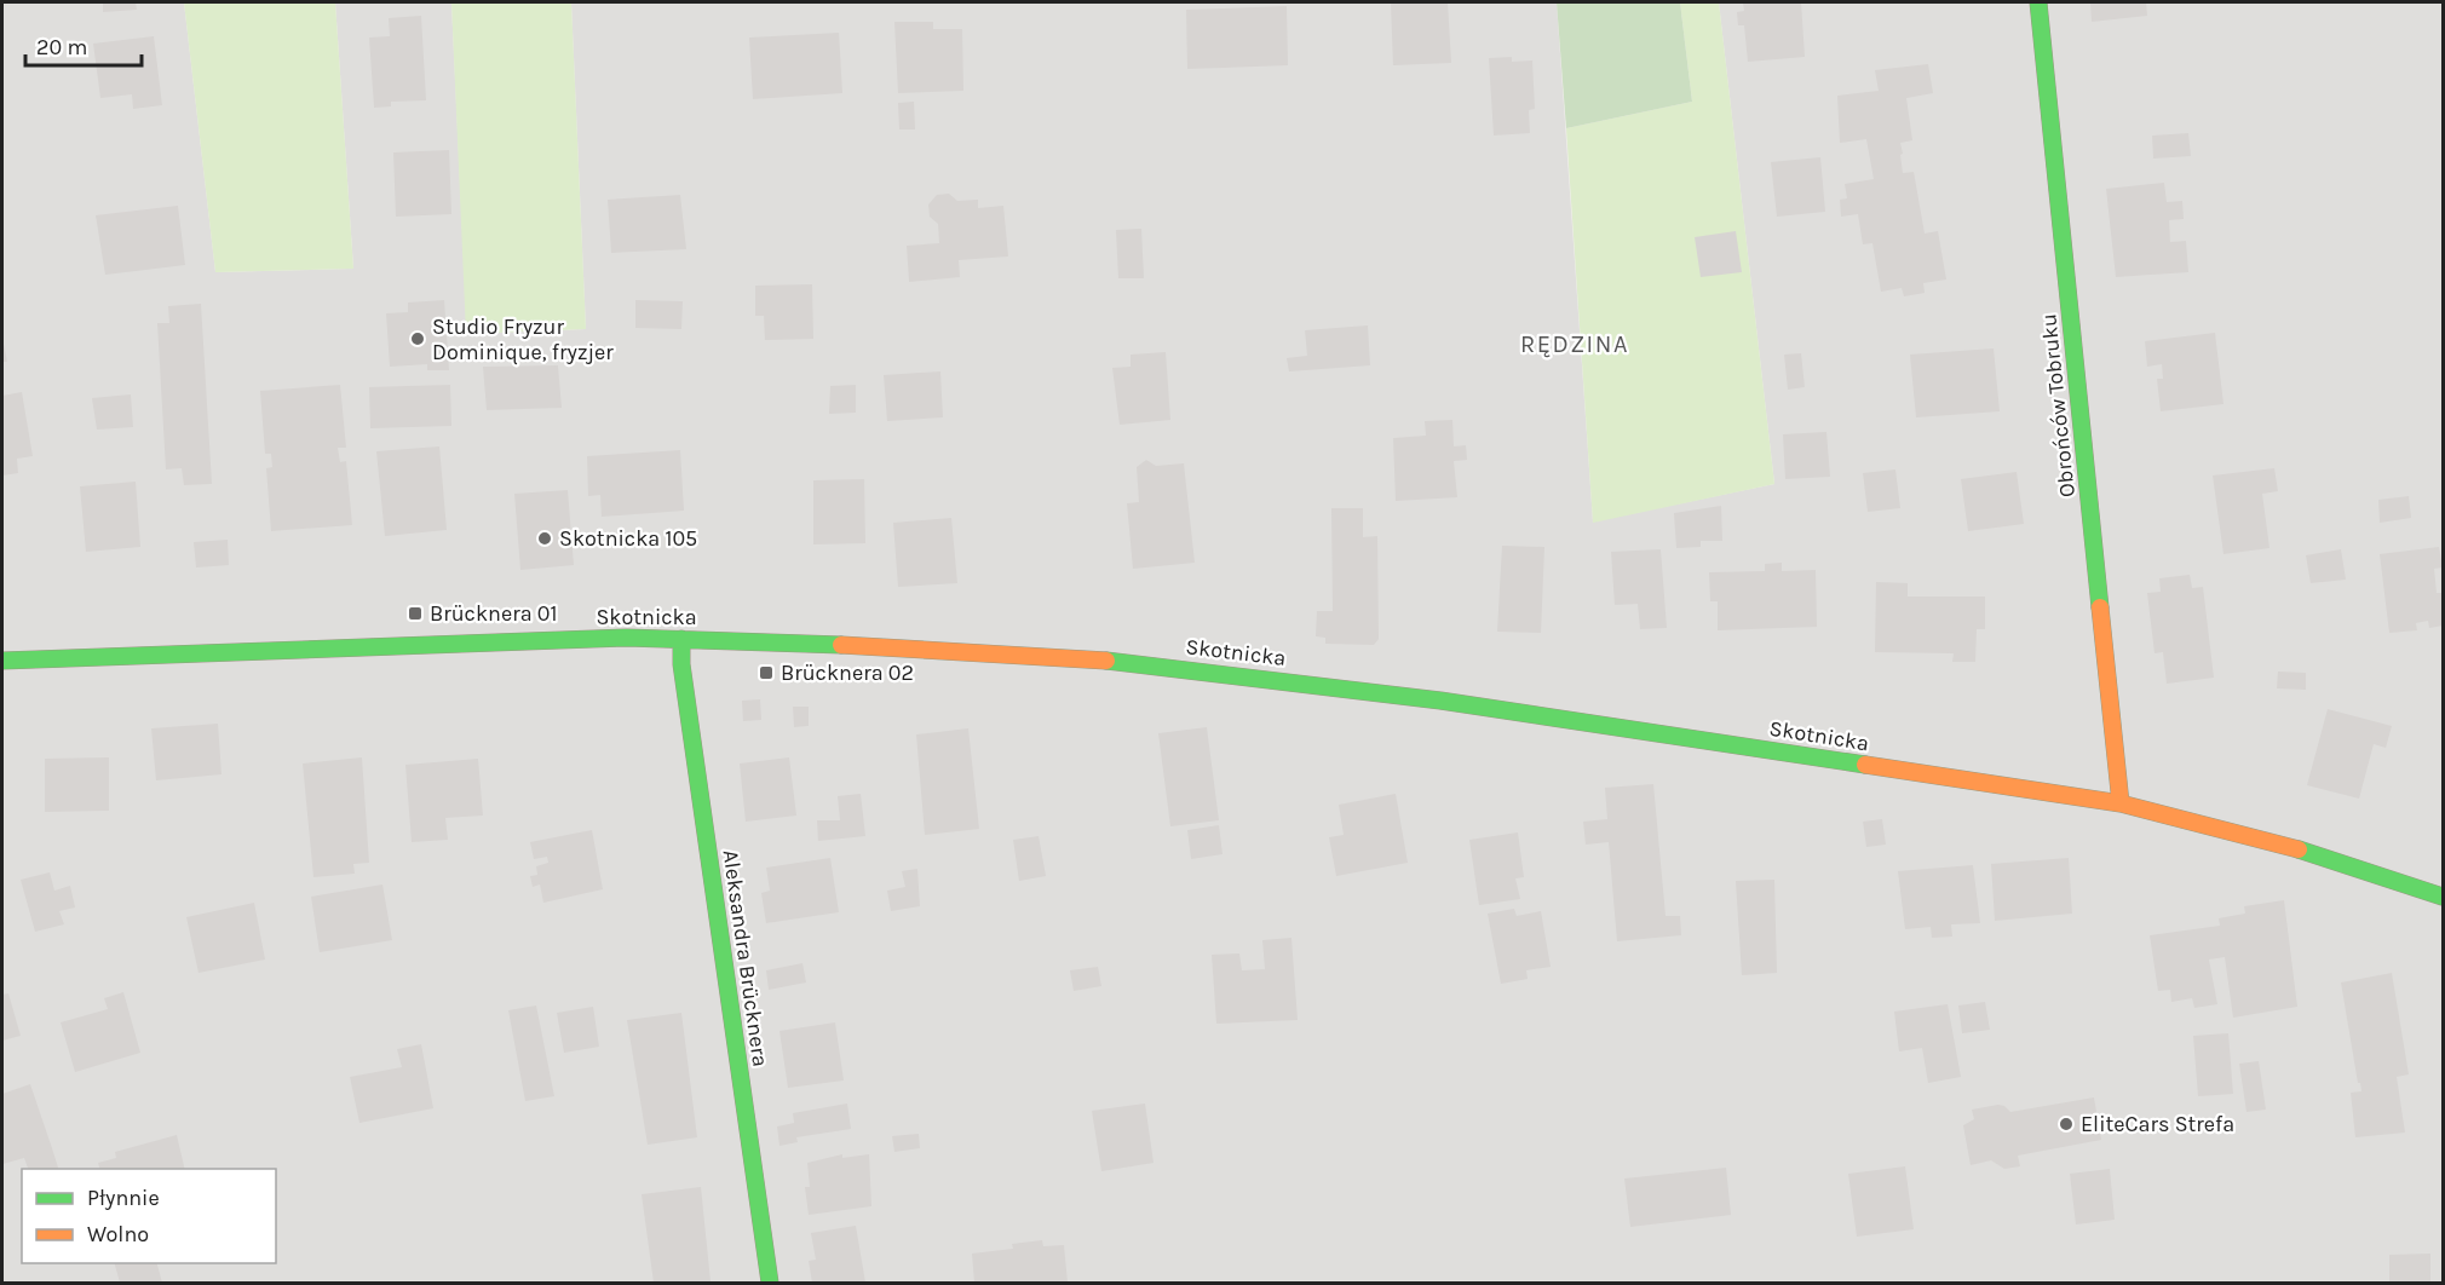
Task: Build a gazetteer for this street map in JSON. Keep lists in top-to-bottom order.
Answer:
{
  "streets": {
    "street": ["Obrońców Tobruku", "Skotnicka", "Aleksandra Brücknera"]
  },
  "crossings": [
    ["Obrońców Tobruku", "Skotnicka"],
    ["Skotnicka", "Aleksandra Brücknera"]
  ],
  "districts": ["RĘDZINA"],
  "places": {
    "other": ["Studio Fryzur Dominique, fryzjer", "Skotnicka 105", "EliteCars Strefa"],
    "transit": ["Brücknera 01", "Brücknera 02"]
  },
  "legend": ["Płynnie", "Wolno"],
  "scale_bar": "20 m"
}
